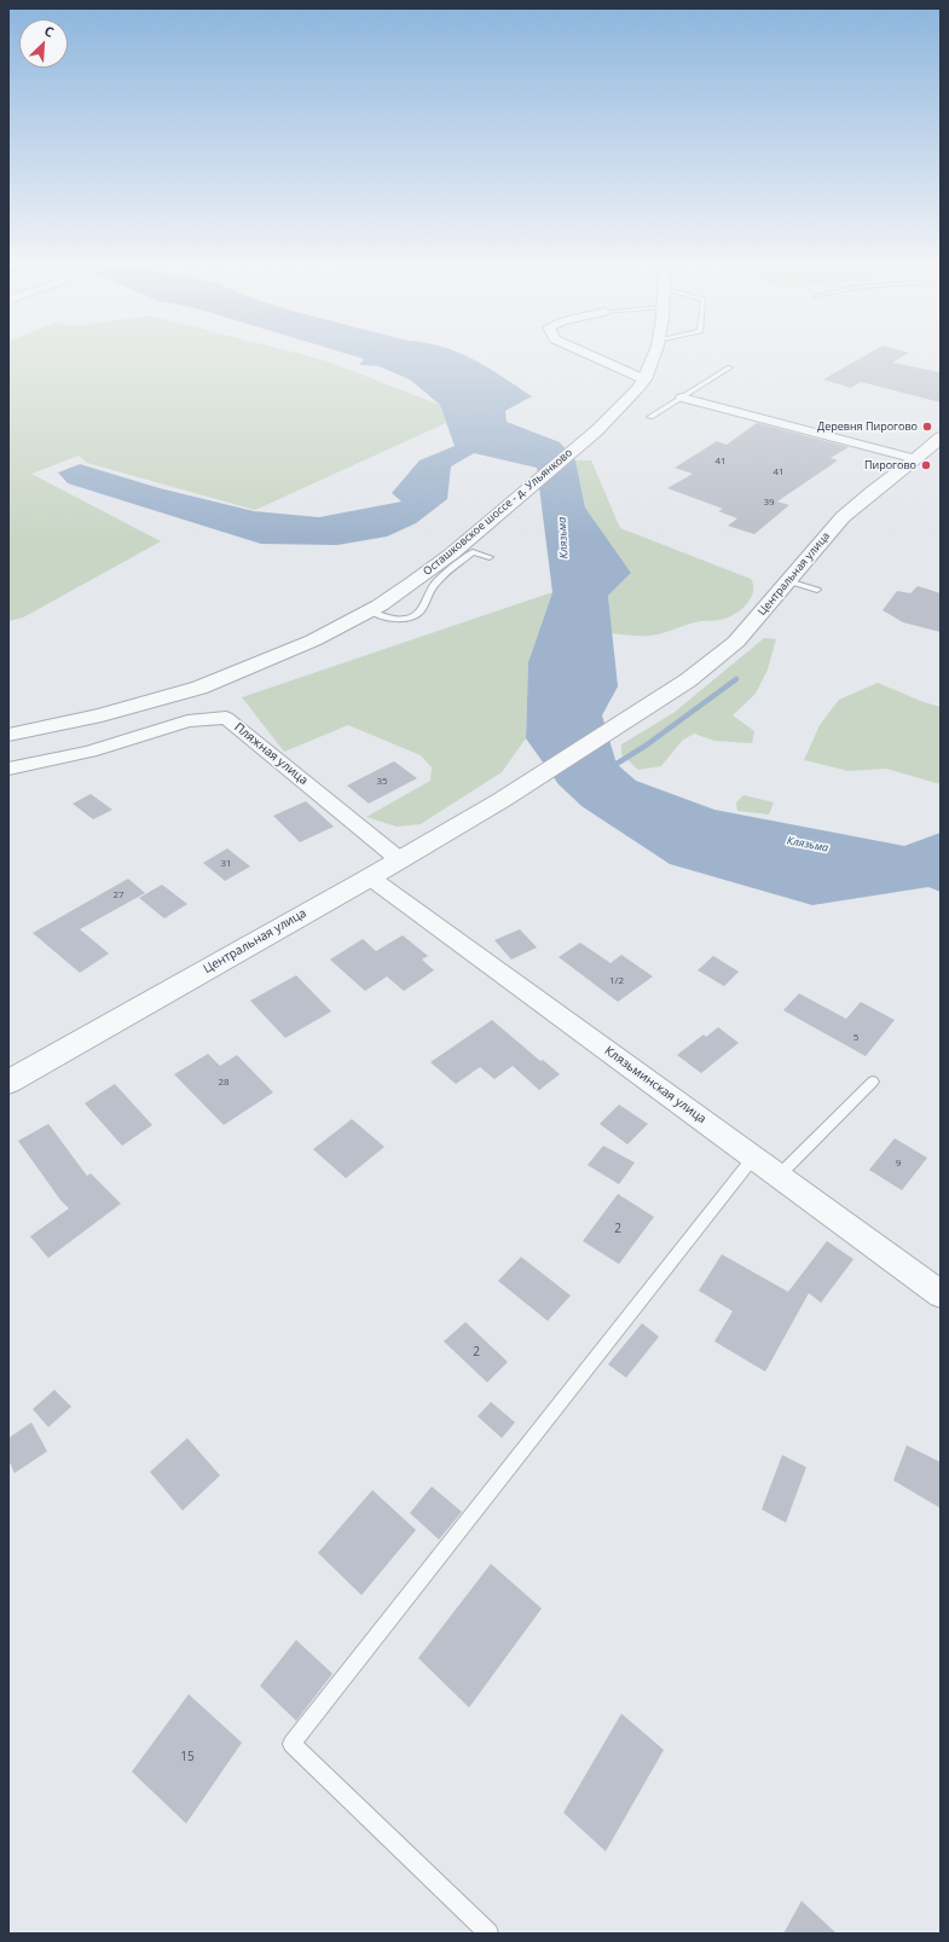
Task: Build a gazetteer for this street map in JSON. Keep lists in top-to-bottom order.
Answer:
{
  "streets": {
    "street": [
      "Осташковское шоссе - д. Ульянково",
      "Центральная улица",
      "Пляжная улица",
      "Клязьминская улица"
    ]
  },
  "crossings": [
    ["Центральная улица", "Пляжная улица"],
    ["Центральная улица", "Клязьминская улица"]
  ],
  "water": ["Клязьма"],
  "places": ["Деревня Пирогово", "Пирогово"],
  "house_numbers": [
    "41",
    "41",
    "39",
    "35",
    "31",
    "27",
    "1/2",
    "5",
    "28",
    "9",
    "2",
    "2",
    "15"
  ],
  "north": "top right"
}
